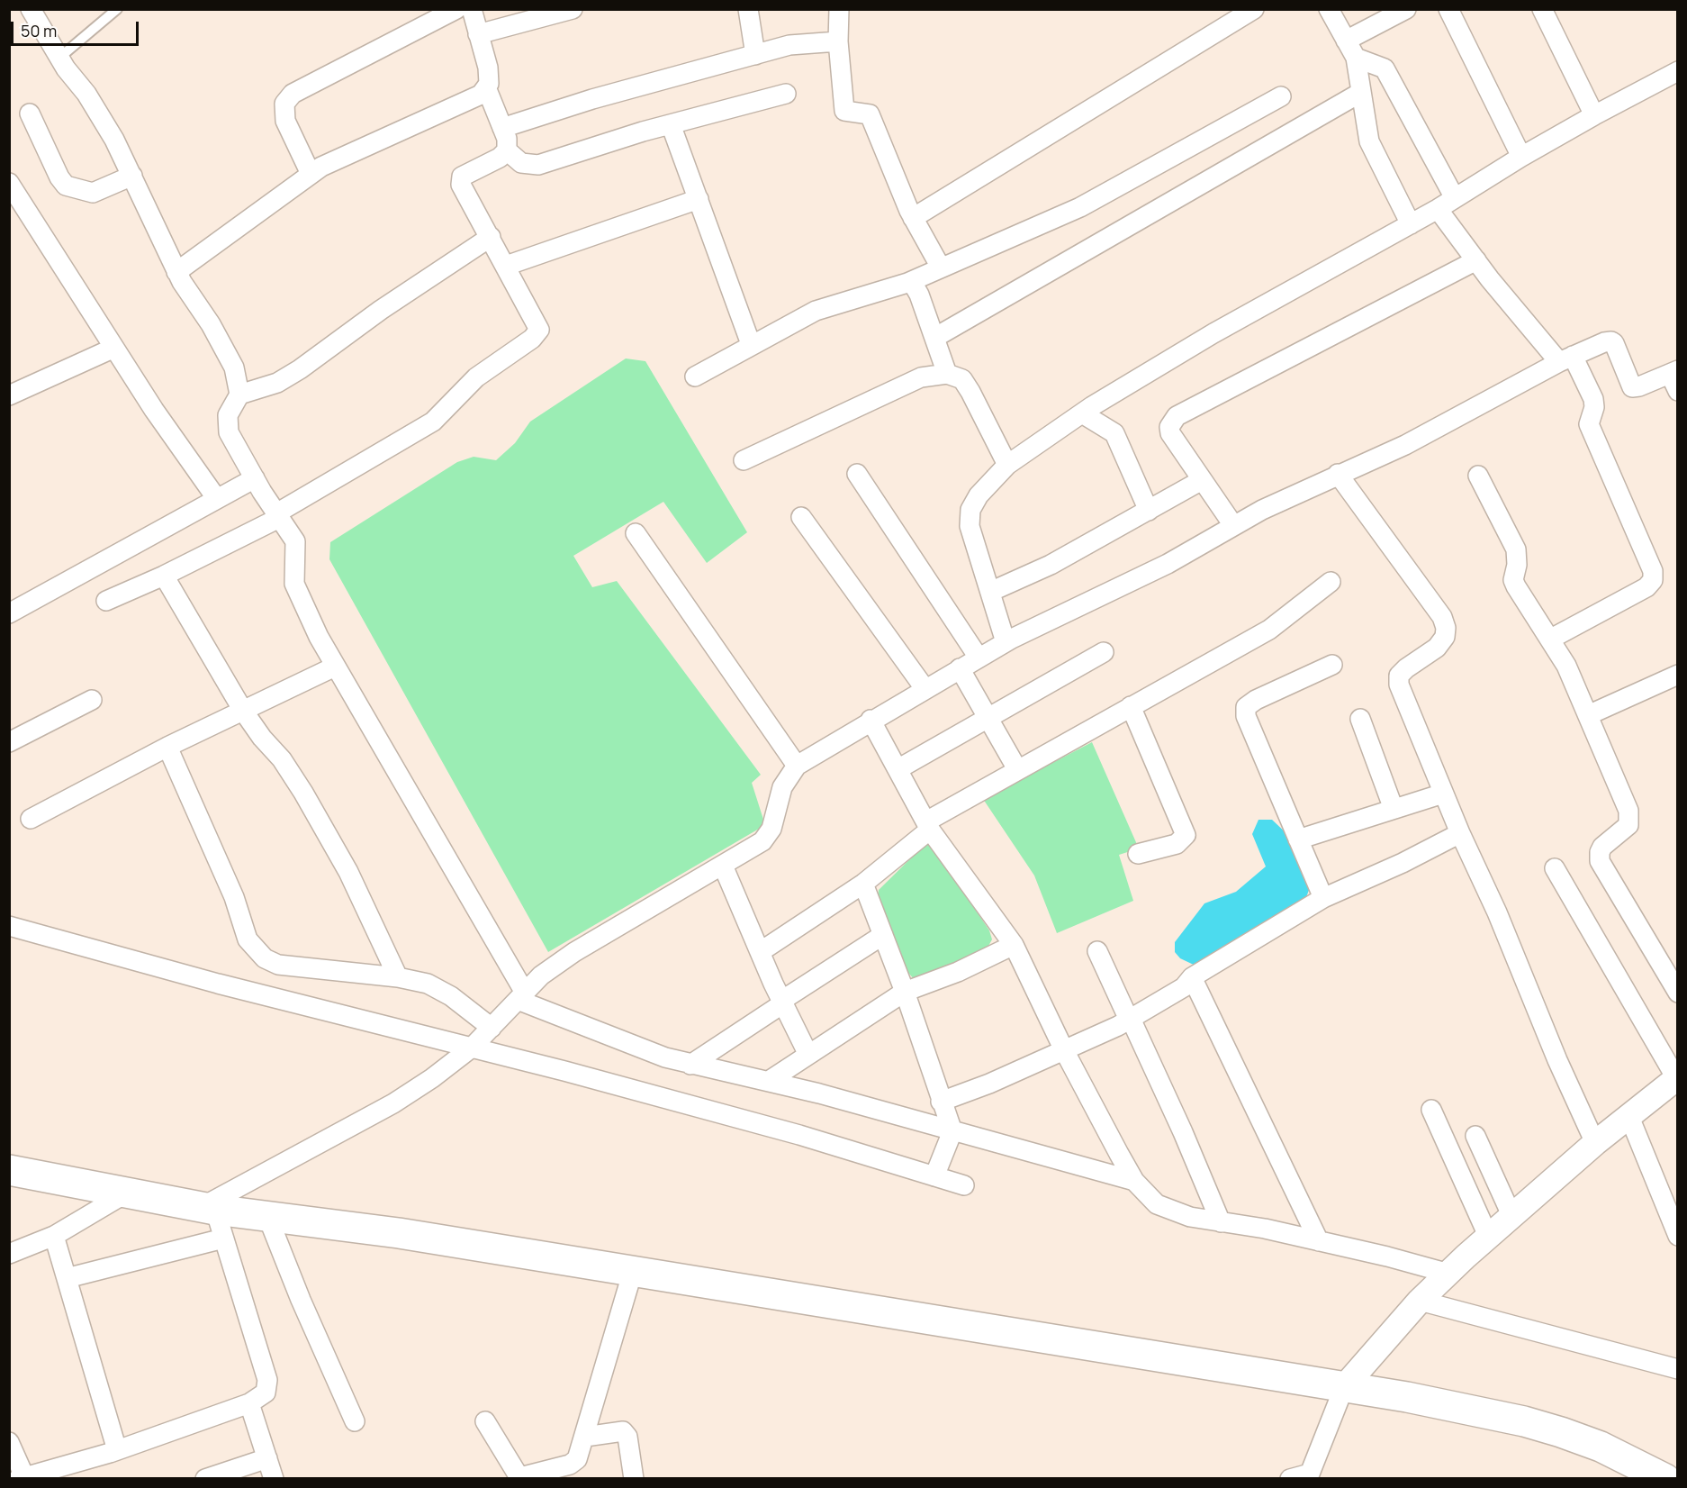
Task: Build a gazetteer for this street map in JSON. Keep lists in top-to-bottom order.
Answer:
{
  "scale_bar": "50 m"
}
